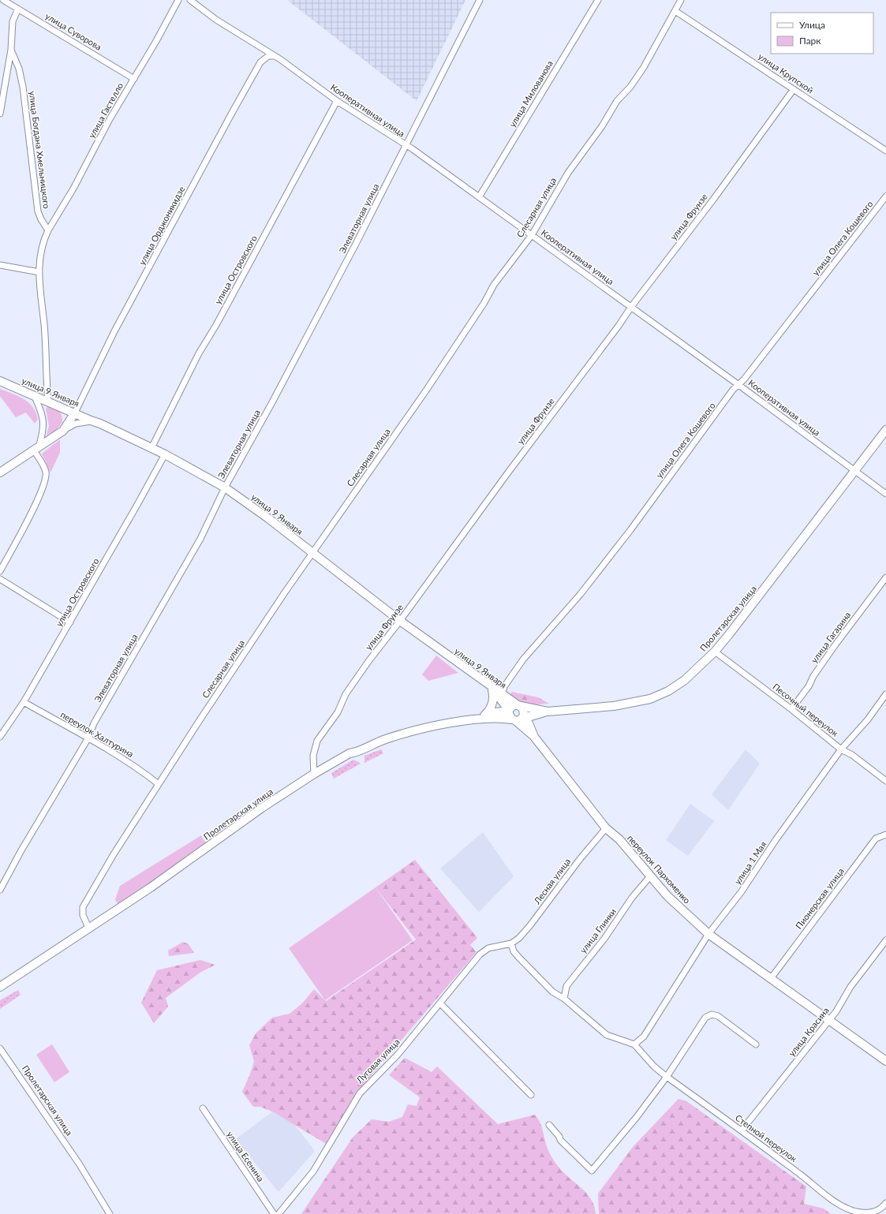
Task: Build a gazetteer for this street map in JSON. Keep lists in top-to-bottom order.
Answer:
{
  "streets": {
    "main road": ["улица 9 Января", "Пролетарская улица", "переулок Пархоменко"],
    "street": [
      "улица Суворова",
      "улица Крупской",
      "улица Милованова",
      "улица Гастелло",
      "Кооперативная улица",
      "улица Богдана Хмельницкого",
      "Слесарная улица",
      "улица Фрунзе",
      "Элеваторная улица",
      "улица Орджоникидзе",
      "улица Олега Кошевого",
      "улица Островского",
      "улица Гагарина",
      "Песочный переулок",
      "переулок Халтурина",
      "улица 1 Мая",
      "Лесная улица",
      "Пионерская улица",
      "улица Глинки",
      "улица Красина",
      "Луговая улица",
      "Степной переулок",
      "улица Есенина"
    ]
  },
  "crossings": [
    ["улица Суворова", "улица Гастелло"],
    ["улица Крупской", "Слесарная улица"],
    ["улица Крупской", "улица Фрунзе"],
    ["улица Милованова", "Кооперативная улица"],
    ["улица Гастелло", "улица Богдана Хмельницкого"],
    ["Кооперативная улица", "Слесарная улица"],
    ["Кооперативная улица", "улица Фрунзе"],
    ["Кооперативная улица", "Элеваторная улица"],
    ["Кооперативная улица", "улица Орджоникидзе"],
    ["Кооперативная улица", "улица Олега Кошевого"],
    ["Кооперативная улица", "улица Островского"],
    ["Кооперативная улица", "Пролетарская улица"],
    ["Слесарная улица", "улица 9 Января"],
    ["Слесарная улица", "Пролетарская улица"],
    ["Слесарная улица", "переулок Халтурина"],
    ["улица Фрунзе", "улица 9 Января"],
    ["улица Фрунзе", "Пролетарская улица"],
    ["Элеваторная улица", "улица 9 Января"],
    ["Элеваторная улица", "переулок Халтурина"],
    ["улица Орджоникидзе", "улица 9 Января"],
    ["улица Олега Кошевого", "улица 9 Января"],
    ["улица Островского", "улица 9 Января"],
    ["улица Островского", "переулок Халтурина"],
    ["улица 9 Января", "Пролетарская улица"],
    ["улица 9 Января", "переулок Пархоменко"],
    ["Пролетарская улица", "Песочный переулок"],
    ["Пролетарская улица", "переулок Пархоменко"],
    ["улица Гагарина", "Песочный переулок"],
    ["Песочный переулок", "улица 1 Мая"],
    ["улица 1 Мая", "переулок Пархоменко"],
    ["улица 1 Мая", "Степной переулок"],
    ["переулок Пархоменко", "Лесная улица"],
    ["переулок Пархоменко", "Пионерская улица"],
    ["переулок Пархоменко", "улица Глинки"],
    ["переулок Пархоменко", "улица Красина"],
    ["Лесная улица", "Луговая улица"],
    ["Лесная улица", "Степной переулок"],
    ["улица Глинки", "Степной переулок"],
    ["улица Красина", "Степной переулок"],
    ["Луговая улица", "Степной переулок"]
  ],
  "legend": ["Улица", "Парк"]
}
